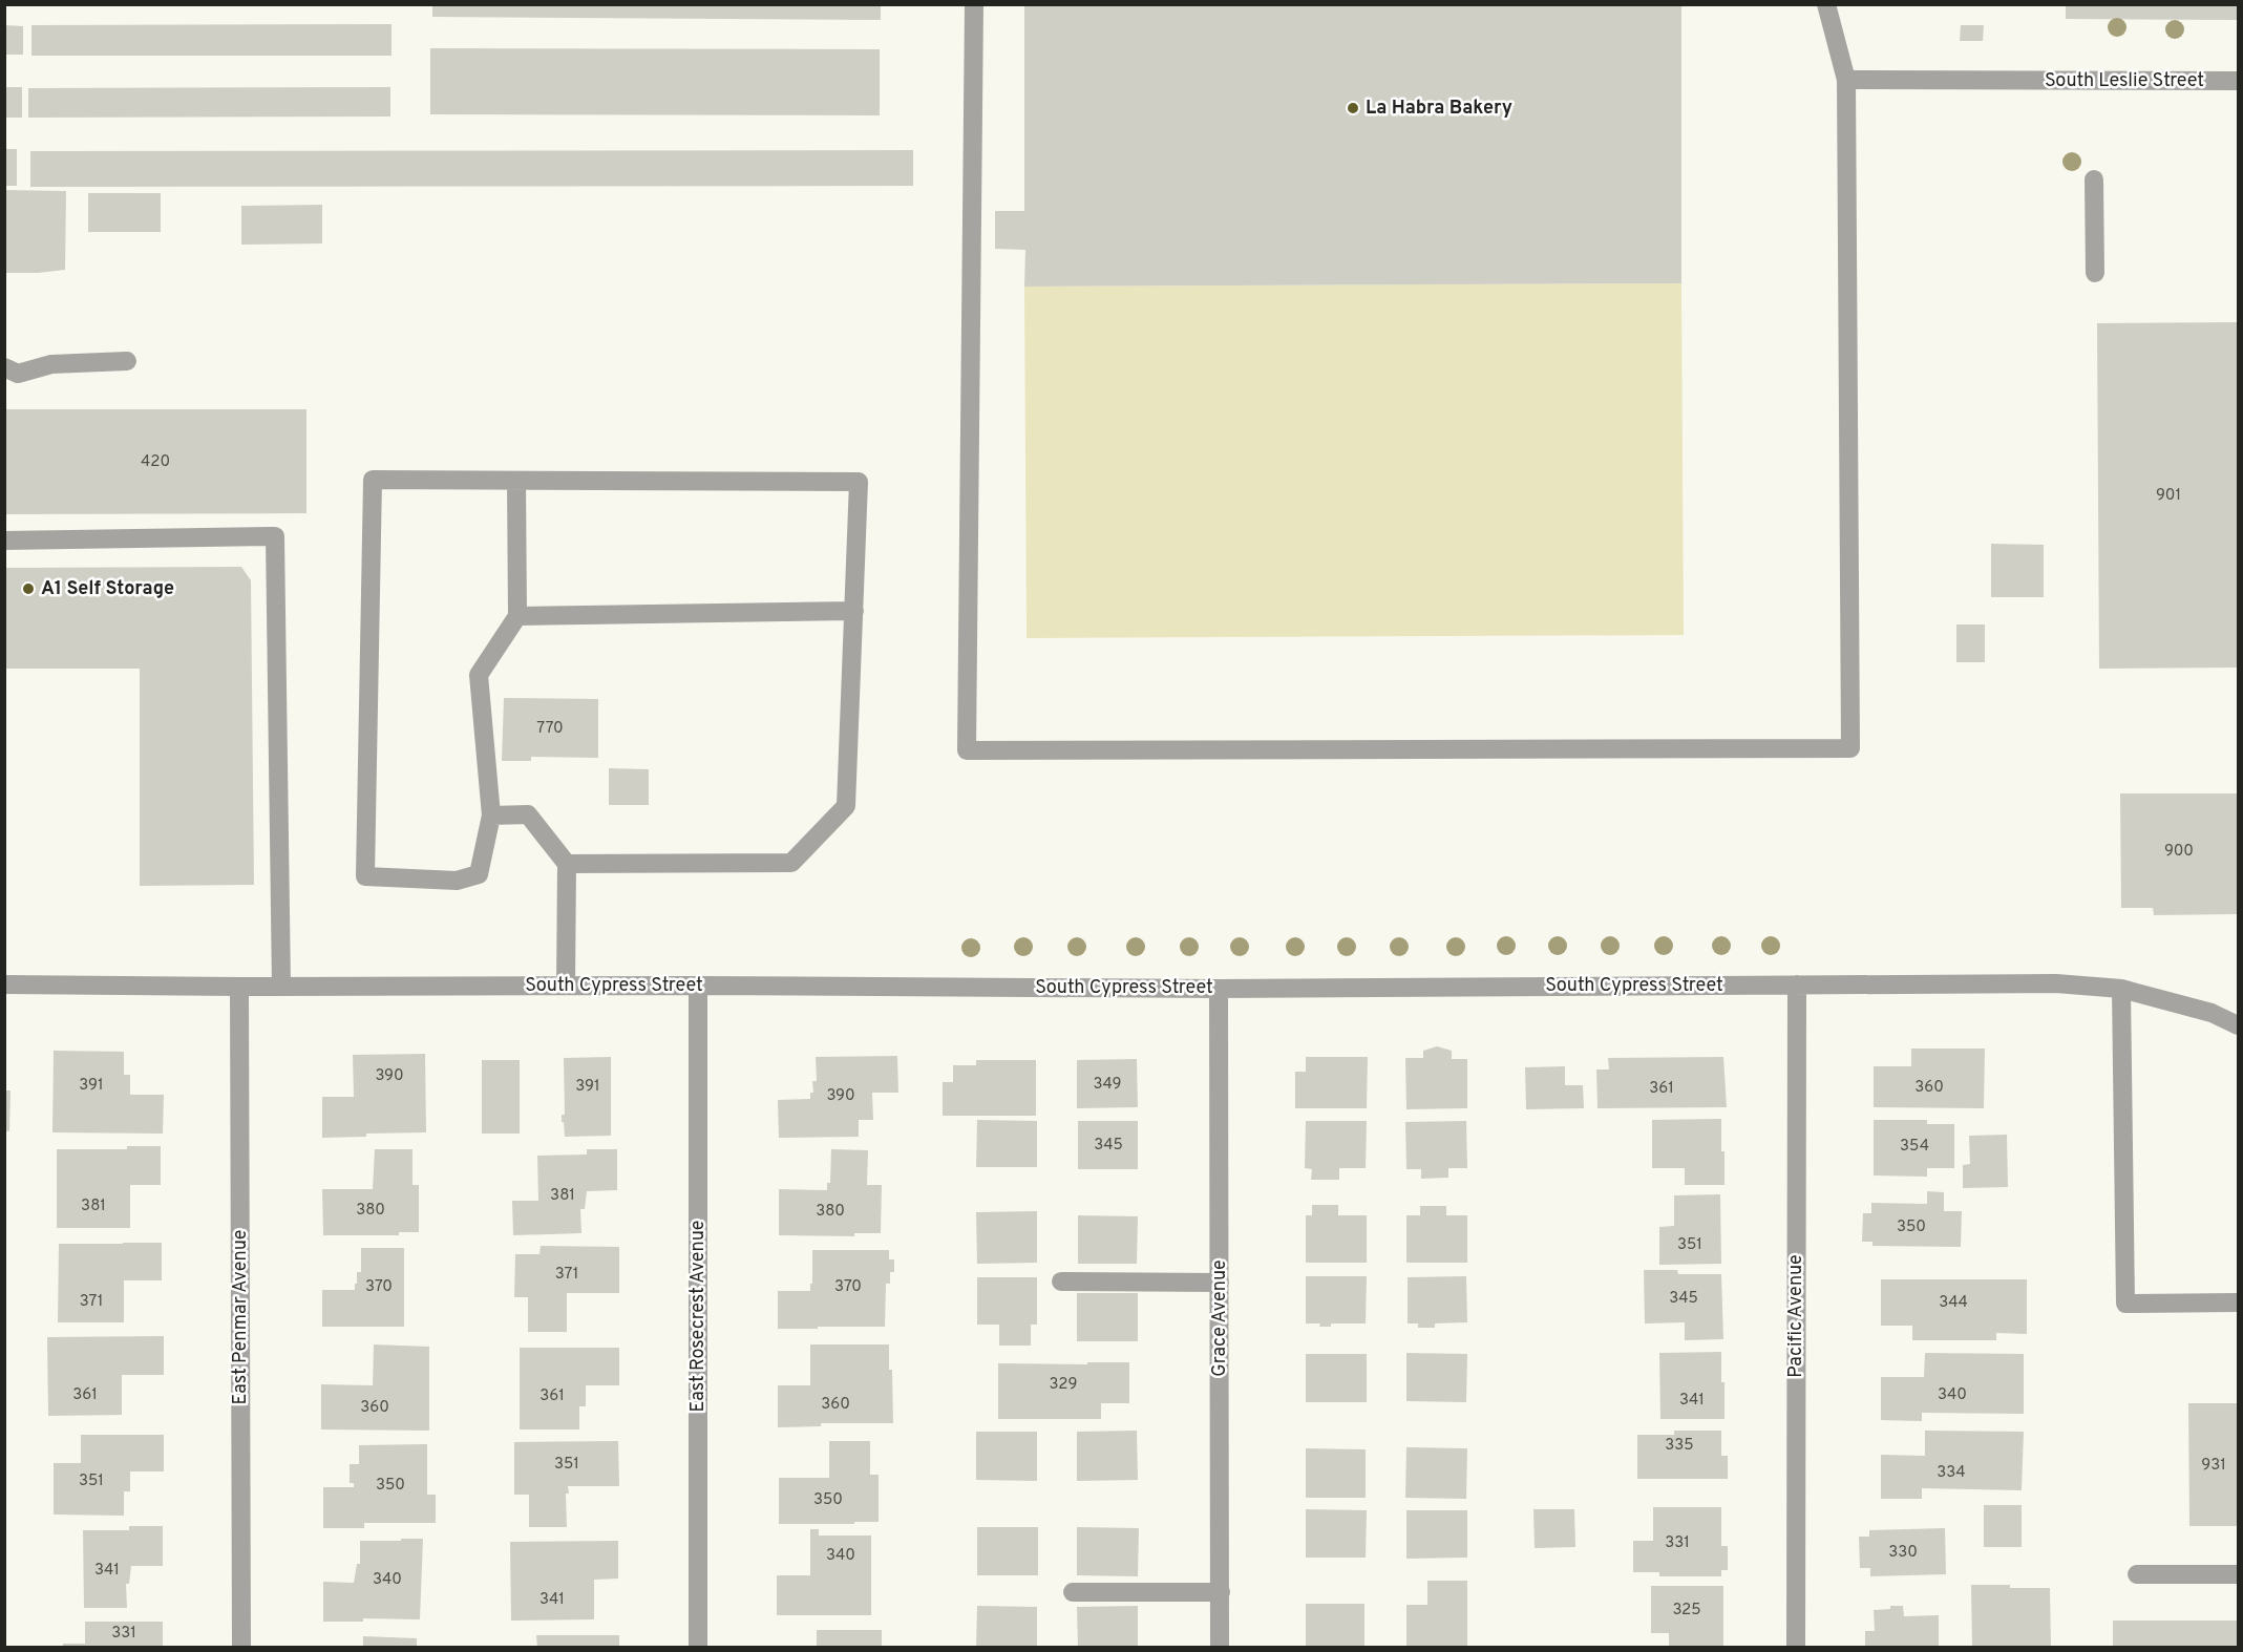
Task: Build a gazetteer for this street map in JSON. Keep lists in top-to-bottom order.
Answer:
{
  "streets": {
    "street": [
      "South Leslie Street",
      "South Cypress Street",
      "East Rosecrest Avenue",
      "Pacific Avenue",
      "East Penmar Avenue",
      "Grace Avenue"
    ]
  },
  "crossings": [
    ["South Cypress Street", "East Rosecrest Avenue"],
    ["South Cypress Street", "Pacific Avenue"],
    ["South Cypress Street", "East Penmar Avenue"],
    ["South Cypress Street", "Grace Avenue"]
  ],
  "places": ["La Habra Bakery", "A1 Self Storage"],
  "house_numbers": [
    "420",
    "901",
    "770",
    "900",
    "390",
    "349",
    "391",
    "391",
    "360",
    "361",
    "390",
    "345",
    "354",
    "381",
    "381",
    "380",
    "380",
    "350",
    "351",
    "371",
    "370",
    "370",
    "345",
    "371",
    "344",
    "329",
    "361",
    "340",
    "361",
    "341",
    "360",
    "360",
    "335",
    "351",
    "931",
    "334",
    "351",
    "350",
    "350",
    "331",
    "330",
    "340",
    "341",
    "340",
    "341",
    "325",
    "331"
  ]
}
